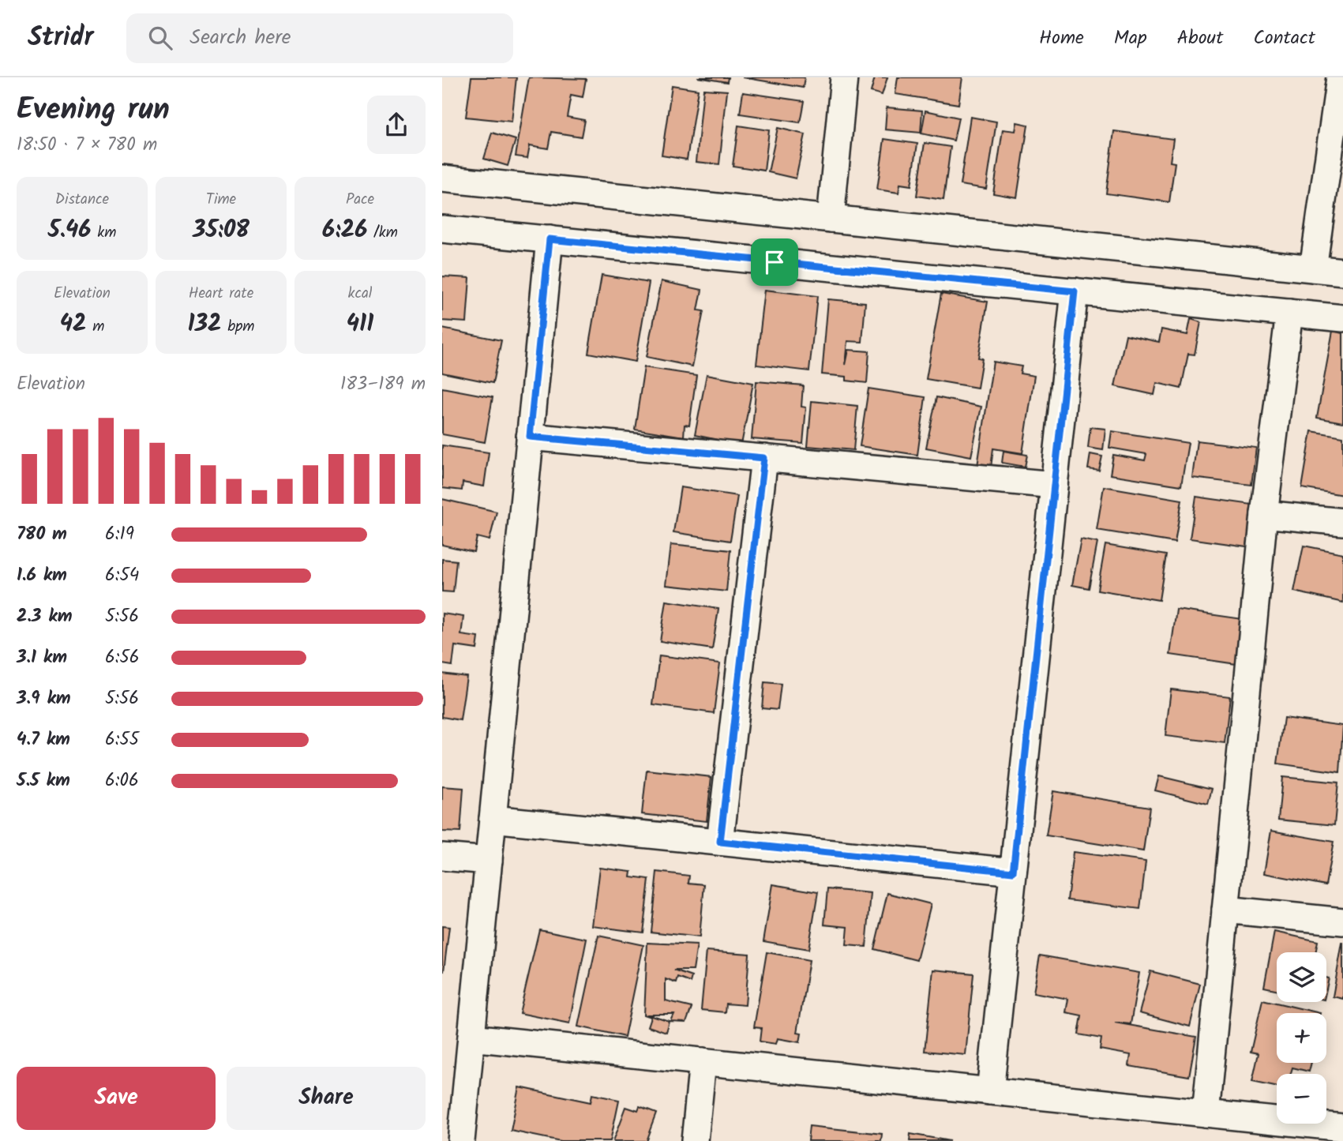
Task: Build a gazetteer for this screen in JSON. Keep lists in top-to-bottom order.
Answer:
{
  "page": {
    "header": "Stridr",
    "search": "Search here",
    "nav": [
      "Home",
      "Map",
      "About",
      "Contact"
    ],
    "heading": ["Evening run", "18:50 · 7 × 780 m"],
    "stats": [
      ["Distance", "5.46 km"],
      ["Time", "35:08"],
      ["Pace", "6:26 /km"],
      ["Elevation", "42 m"],
      ["Heart rate", "132 bpm"],
      ["kcal", "411"]
    ],
    "chart": ["Elevation", "183–189 m"],
    "list": [
      {
        "name": "780 m",
        "note": "6:19"
      },
      {
        "name": "1.6 km",
        "note": "6:54"
      },
      {
        "name": "2.3 km",
        "note": "5:56"
      },
      {
        "name": "3.1 km",
        "note": "6:56"
      },
      {
        "name": "3.9 km",
        "note": "5:56"
      },
      {
        "name": "4.7 km",
        "note": "6:55"
      },
      {
        "name": "5.5 km",
        "note": "6:06"
      }
    ],
    "map_buttons": ["+", "−"],
    "buttons": ["Save", "Share"]
  }
}
